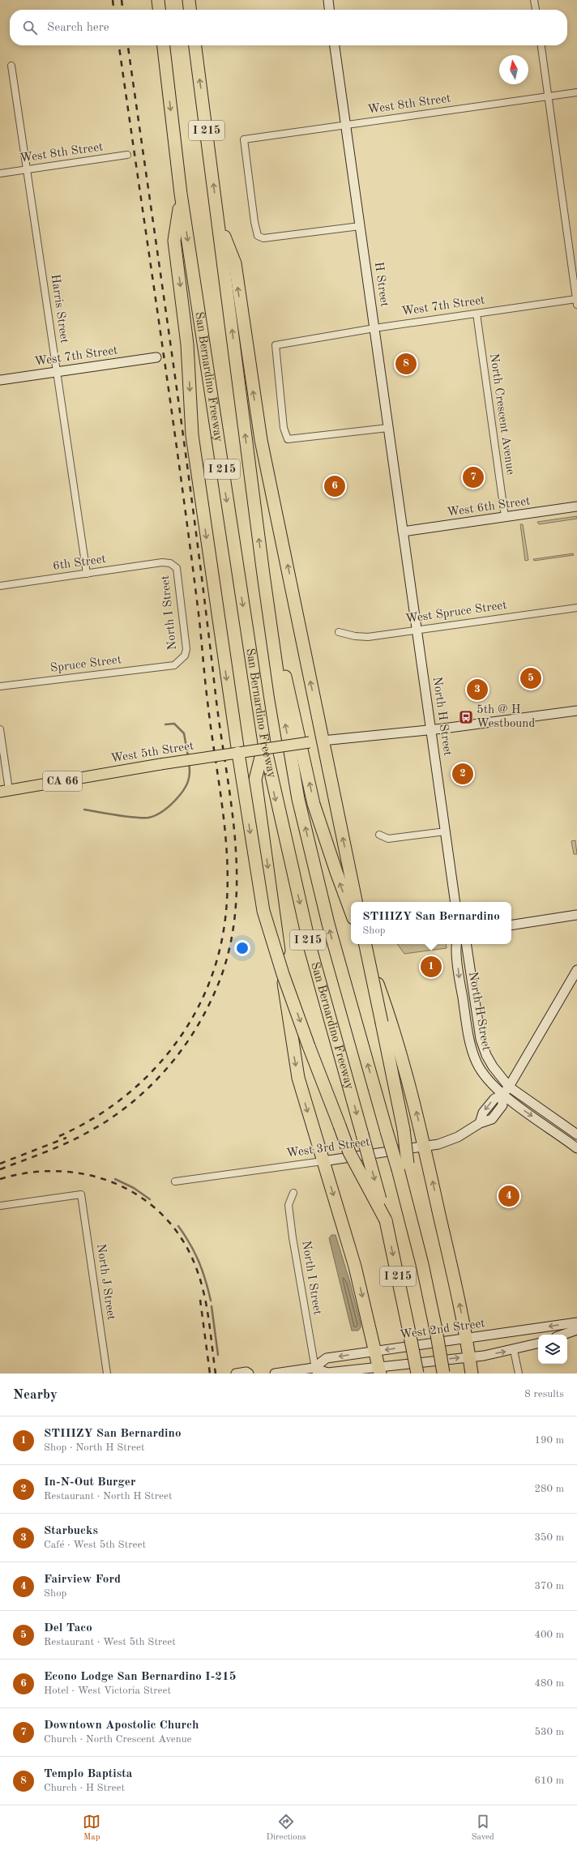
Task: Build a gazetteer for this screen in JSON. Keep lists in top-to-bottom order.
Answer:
{
  "streets": {
    "highway": ["I 215", "San Bernardino Freeway"],
    "main road": [
      "H Street",
      "West 7th Street",
      "West 6th Street",
      "North H Street",
      "West 5th Street",
      "CA 66",
      "West 3rd Street",
      "West 2nd Street"
    ],
    "street": [
      "West 8th Street",
      "Harris Street",
      "North Crescent Avenue",
      "6th Street",
      "North I Street",
      "West Spruce Street",
      "Spruce Street",
      "North J Street"
    ]
  },
  "crossings": [
    ["West 8th Street", "H Street"],
    ["West 8th Street", "Harris Street"],
    ["H Street", "West 7th Street"],
    ["H Street", "West 6th Street"],
    ["H Street", "North H Street"],
    ["West 7th Street", "Harris Street"],
    ["West 7th Street", "North Crescent Avenue"],
    ["Harris Street", "6th Street"],
    ["North Crescent Avenue", "West 6th Street"],
    ["West 6th Street", "North H Street"],
    ["6th Street", "North I Street"],
    ["North I Street", "Spruce Street"],
    ["North I Street", "West 2nd Street"],
    ["West Spruce Street", "North H Street"],
    ["North H Street", "West 5th Street"],
    ["North H Street", "West 3rd Street"]
  ],
  "places": {
    "bus stop": ["5th @ H Westbound"]
  },
  "north": "top",
  "page": {
    "search": "Search here",
    "pins": [
      "8",
      "7",
      "6",
      "5",
      "3",
      "2",
      "1",
      "4"
    ],
    "popup": ["STIIIZY San Bernardino", "Shop"],
    "heading": ["Nearby", "8 results"],
    "list": [
      {
        "mark": "1",
        "name": "STIIIZY San Bernardino",
        "note": "Shop · North H Street",
        "value": "190 m"
      },
      {
        "mark": "2",
        "name": "In-N-Out Burger",
        "note": "Restaurant · North H Street",
        "value": "280 m"
      },
      {
        "mark": "3",
        "name": "Starbucks",
        "note": "Café · West 5th Street",
        "value": "350 m"
      },
      {
        "mark": "4",
        "name": "Fairview Ford",
        "note": "Shop",
        "value": "370 m"
      },
      {
        "mark": "5",
        "name": "Del Taco",
        "note": "Restaurant · West 5th Street",
        "value": "400 m"
      },
      {
        "mark": "6",
        "name": "Econo Lodge San Bernardino I-215",
        "note": "Hotel · West Victoria Street",
        "value": "480 m"
      },
      {
        "mark": "7",
        "name": "Downtown Apostolic Church",
        "note": "Church · North Crescent Avenue",
        "value": "530 m"
      },
      {
        "mark": "8",
        "name": "Templo Baptista",
        "note": "Church · H Street",
        "value": "610 m"
      }
    ],
    "nav": ["Map", "Directions", "Saved"]
  }
}
